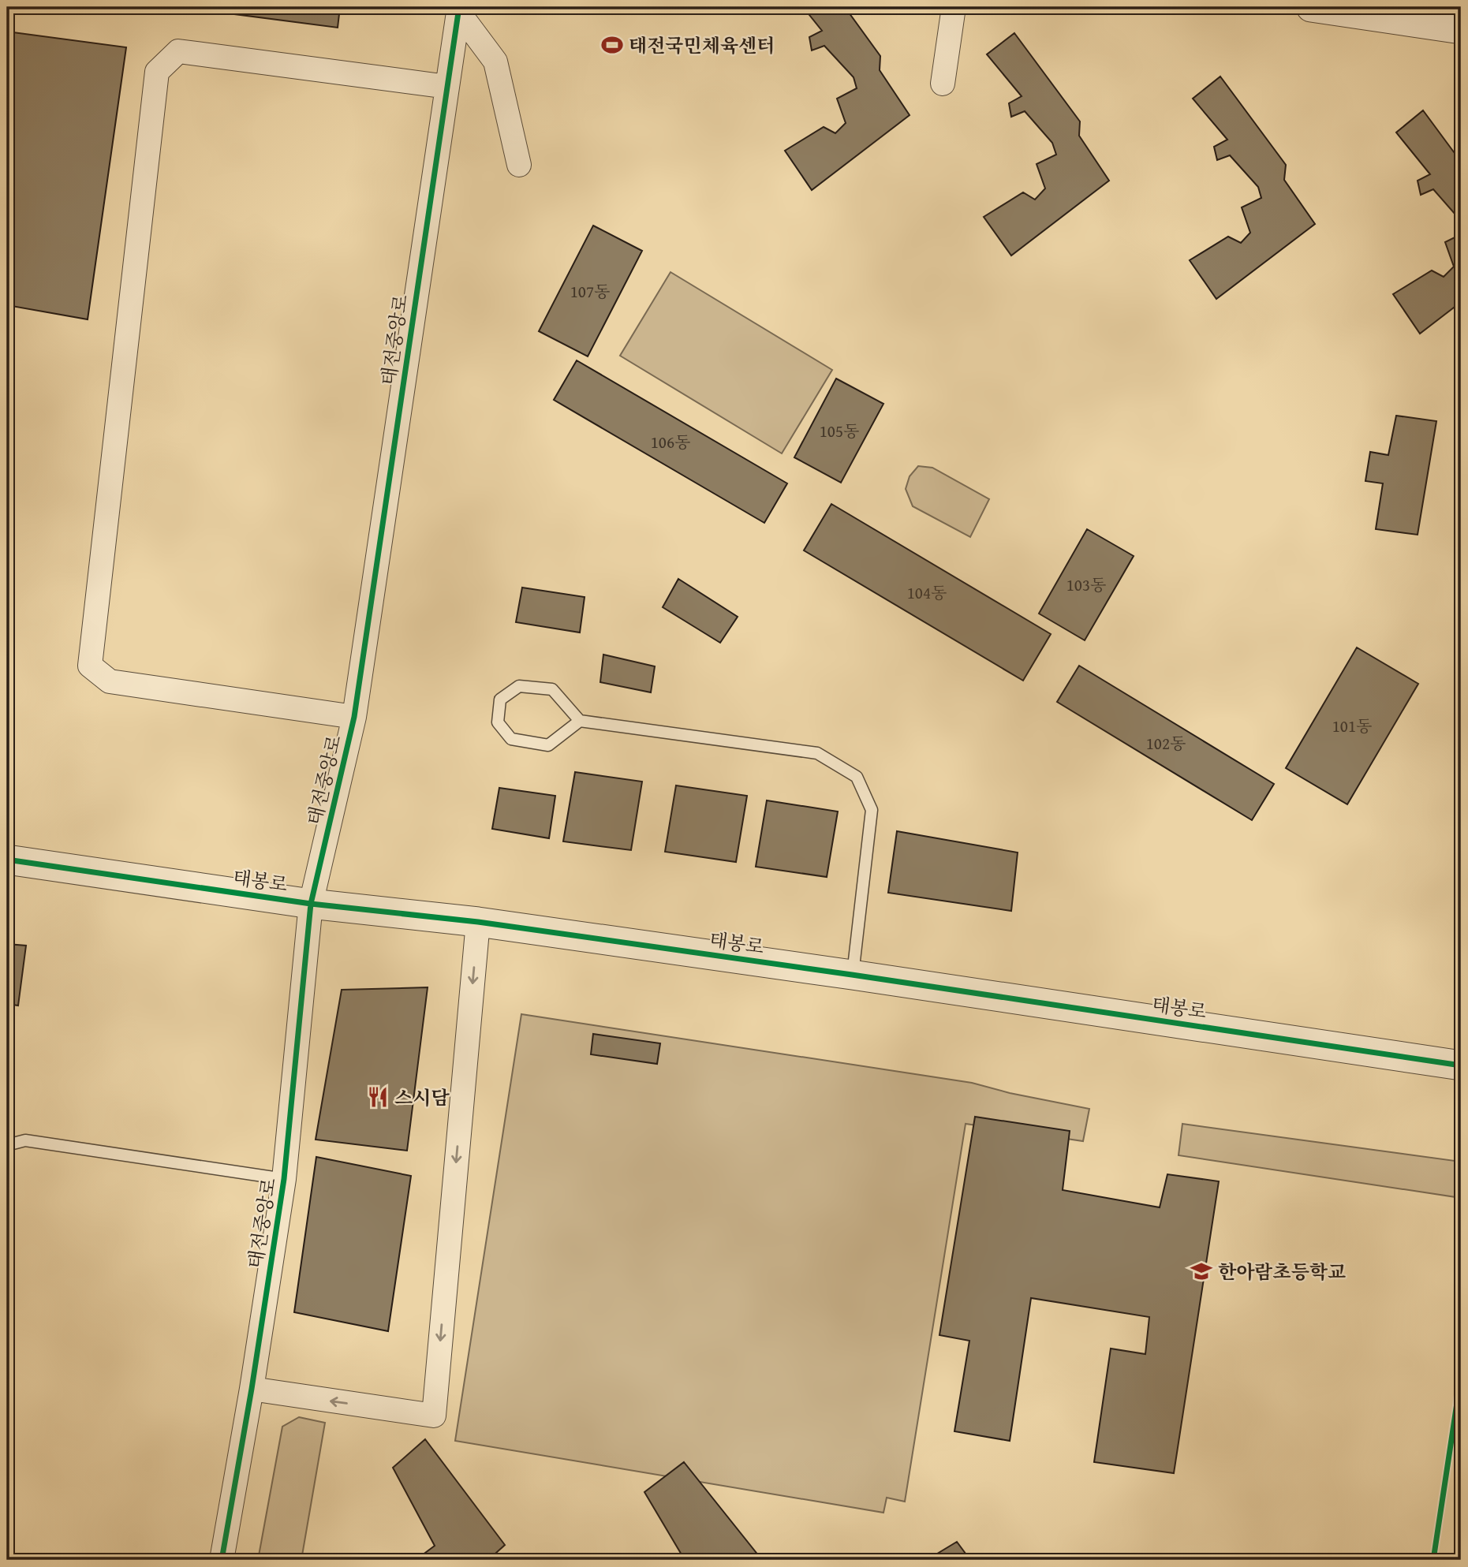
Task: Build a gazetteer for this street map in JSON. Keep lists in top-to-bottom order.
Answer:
{
  "streets": {
    "street": ["태전중앙로", "태봉로"]
  },
  "crossings": [
    ["태전중앙로", "태봉로"]
  ],
  "places": {
    "sports": ["태전국민체육센터"],
    "restaurant": ["스시담"],
    "school or university": ["한아람초등학교"]
  },
  "house_numbers": [
    "107동",
    "105동",
    "106동",
    "103동",
    "104동",
    "101동",
    "102동"
  ]
}
